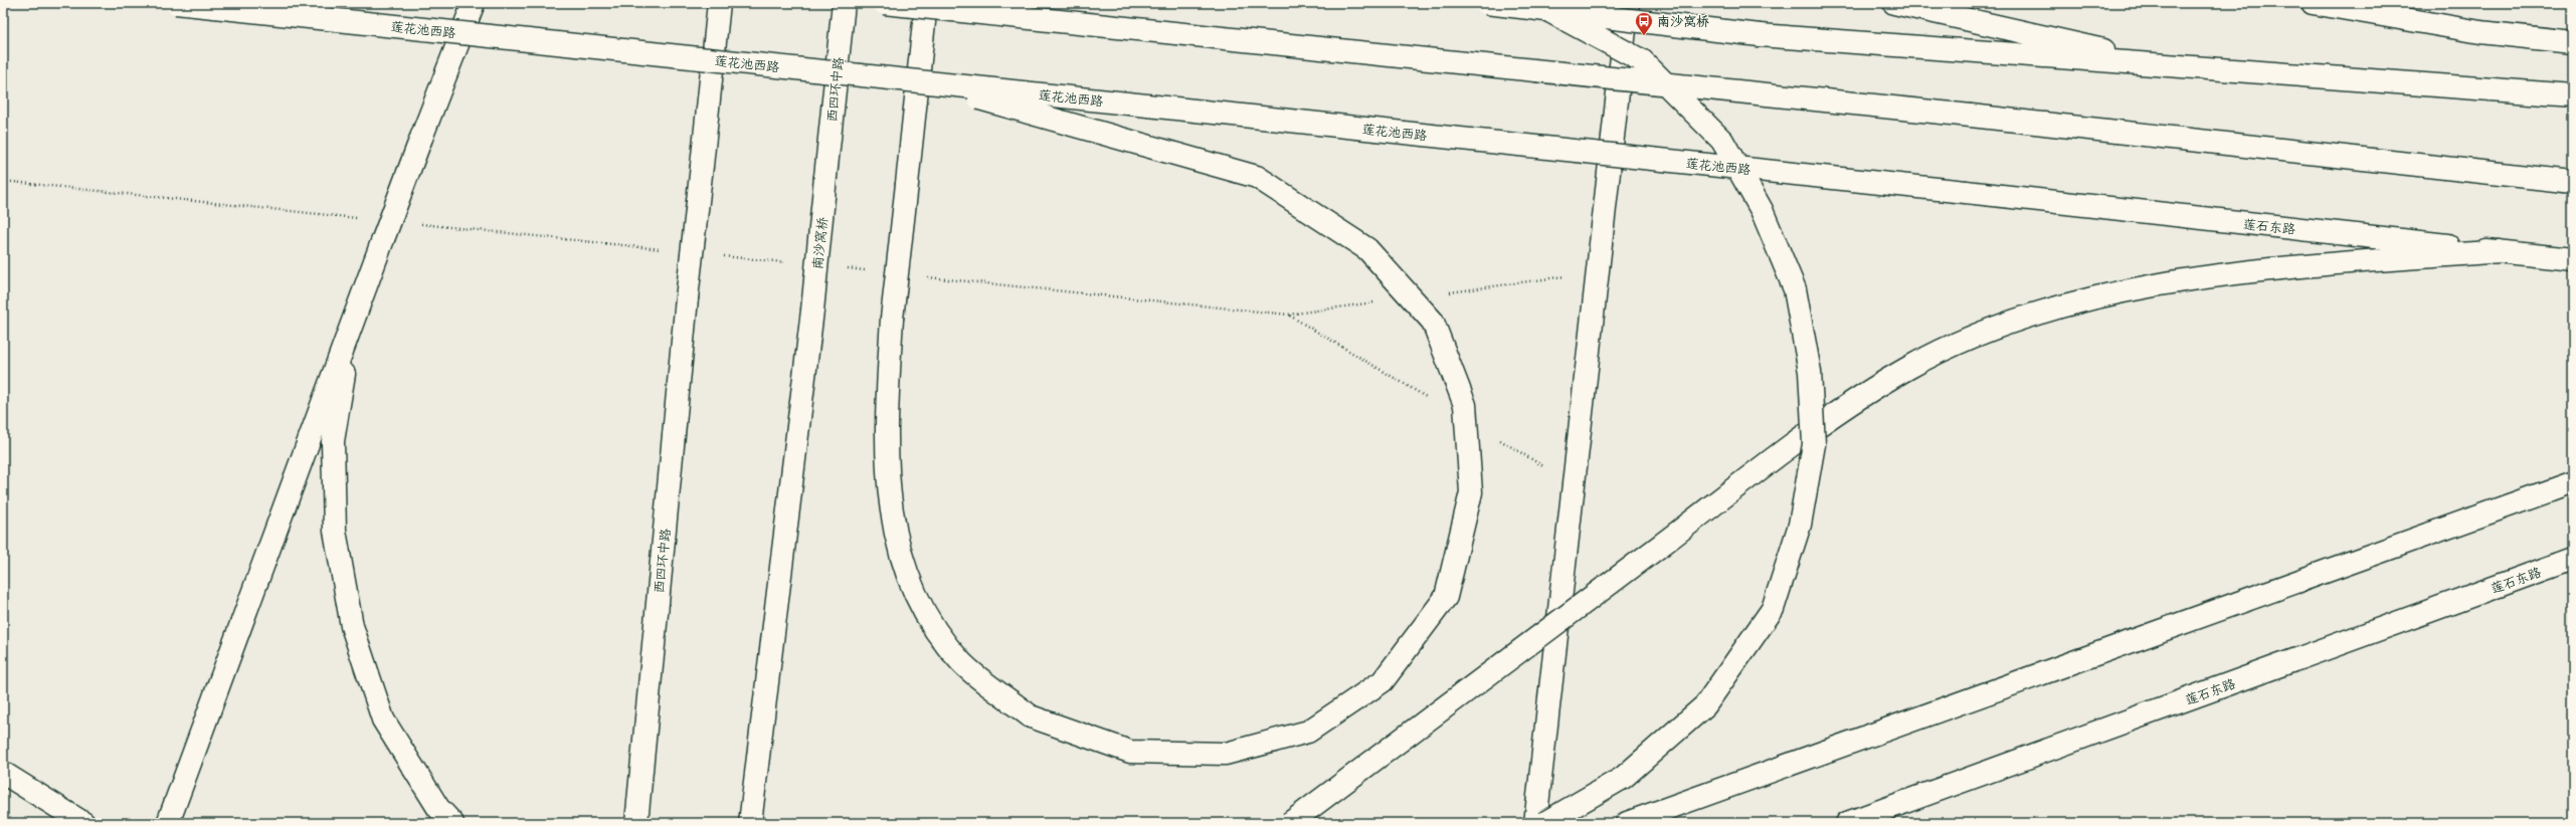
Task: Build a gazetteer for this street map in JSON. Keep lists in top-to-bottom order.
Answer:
{
  "streets": {
    "main road": [
      "莲花池西路",
      "西四环中路",
      "莲石东路",
      "南沙窝桥"
    ]
  },
  "crossings": [
    ["莲花池西路", "莲石东路"],
    ["西四环中路", "南沙窝桥"]
  ],
  "places": {
    "bus stop": ["南沙窝桥"]
  }
}
